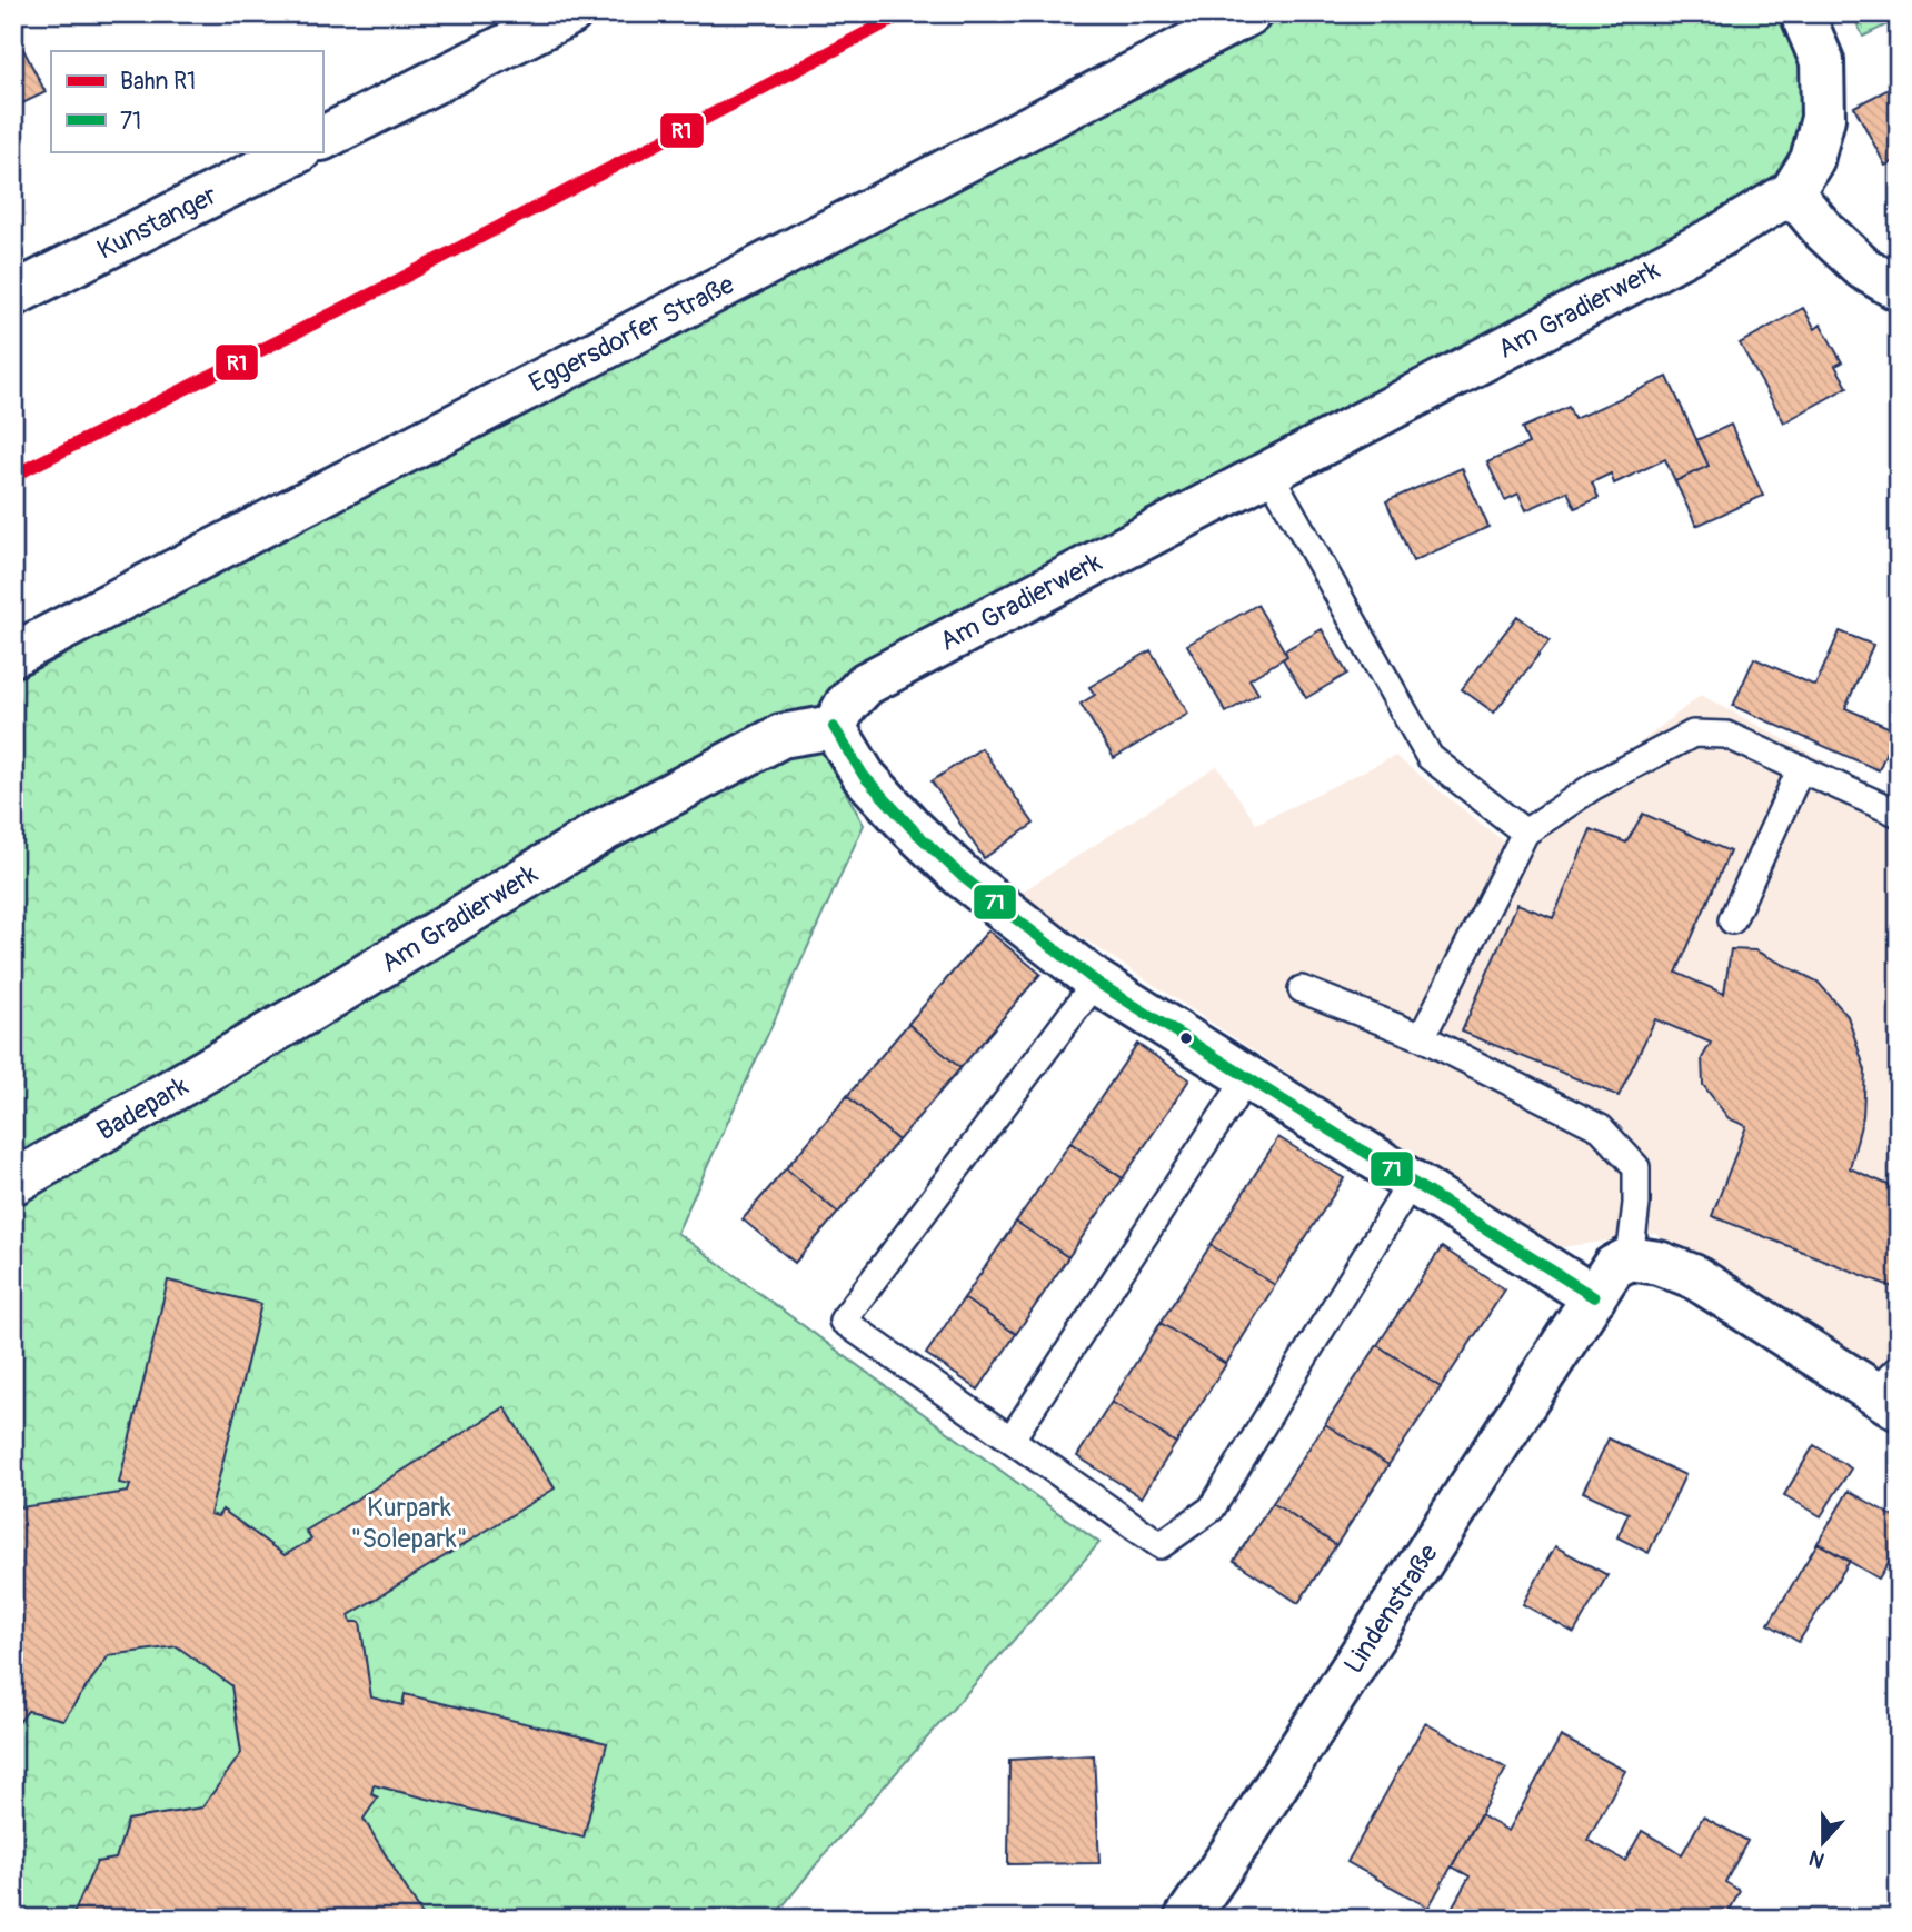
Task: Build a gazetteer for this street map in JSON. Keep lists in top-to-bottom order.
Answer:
{
  "streets": {
    "street": [
      "Kunstanger",
      "Am Gradierwerk",
      "Eggersdorfer Straße",
      "Badepark",
      "Lindenstraße"
    ]
  },
  "crossings": [
    ["Am Gradierwerk", "Badepark"]
  ],
  "parks": ["Kurpark \"Solepark\""],
  "lines": ["rail line R1", "transit line 71"],
  "legend": ["Bahn R1", "71"],
  "north": "bottom"
}
